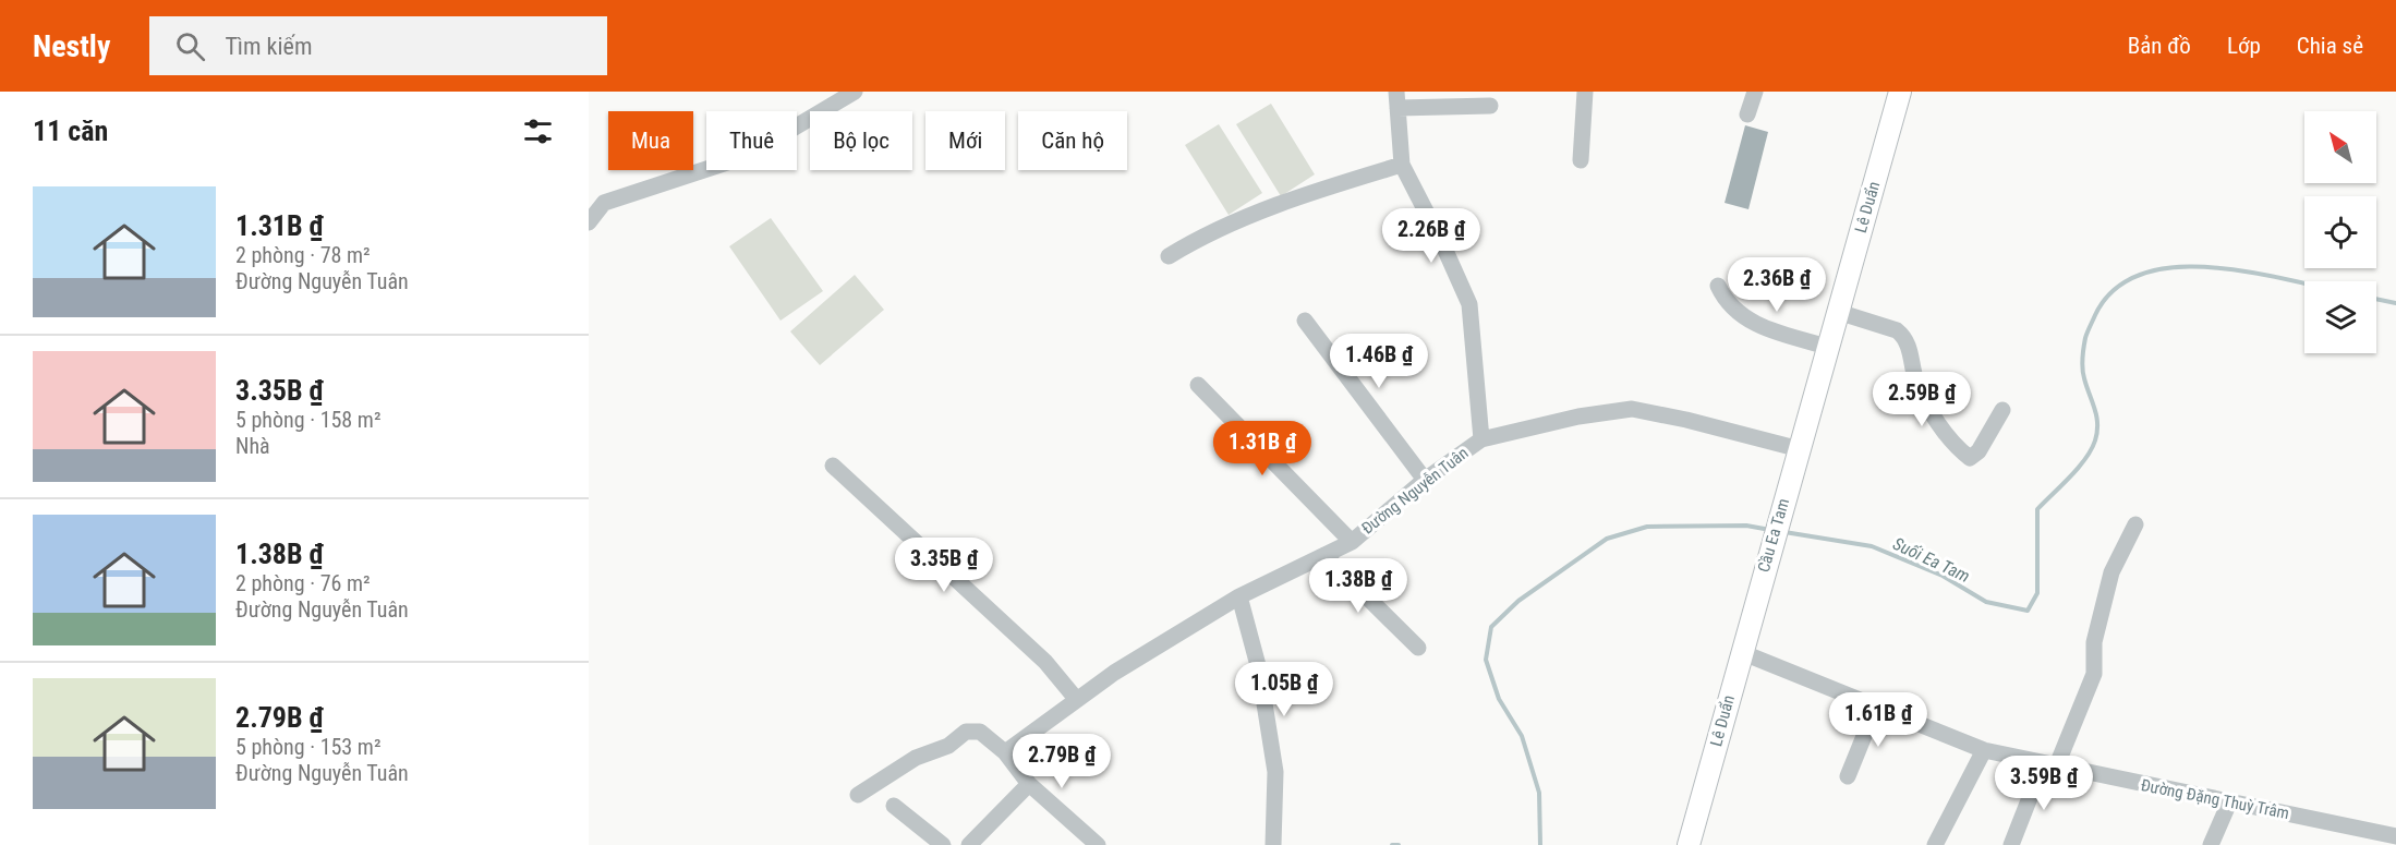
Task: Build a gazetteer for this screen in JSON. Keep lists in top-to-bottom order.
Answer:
{
  "streets": {
    "main road": ["Lê Duẩn", "Cầu Ea Tam"],
    "street": ["Đường Nguyễn Tuân", "Đường Đặng Thuỳ Trâm"]
  },
  "crossings": [
    ["Lê Duẩn", "Đường Nguyễn Tuân"],
    ["Lê Duẩn", "Cầu Ea Tam"],
    ["Lê Duẩn", "Đường Đặng Thuỳ Trâm"]
  ],
  "water": ["Suối Ea Tam"],
  "north": "top left",
  "page": {
    "header": "Nestly",
    "search": "Tìm kiếm",
    "nav": ["Bản đồ", "Lớp", "Chia sẻ"],
    "heading": "11 căn",
    "chip": [
      "Mua",
      "Thuê",
      "Bộ lọc",
      "Mới",
      "Căn hộ"
    ],
    "list": [
      {
        "name": "1.31B ₫",
        "note": "2 phòng · 78 m² · Đường Nguyễn Tuân"
      },
      {
        "name": "3.35B ₫",
        "note": "5 phòng · 158 m² · Nhà"
      },
      {
        "name": "1.38B ₫",
        "note": "2 phòng · 76 m² · Đường Nguyễn Tuân"
      },
      {
        "name": "2.79B ₫",
        "note": "5 phòng · 153 m² · Đường Nguyễn Tuân"
      }
    ],
    "price": [
      "2.26B ₫",
      "2.36B ₫",
      "1.46B ₫",
      "2.59B ₫",
      "1.31B ₫",
      "3.35B ₫",
      "1.38B ₫",
      "1.05B ₫",
      "1.61B ₫",
      "2.79B ₫",
      "3.59B ₫"
    ]
  }
}
